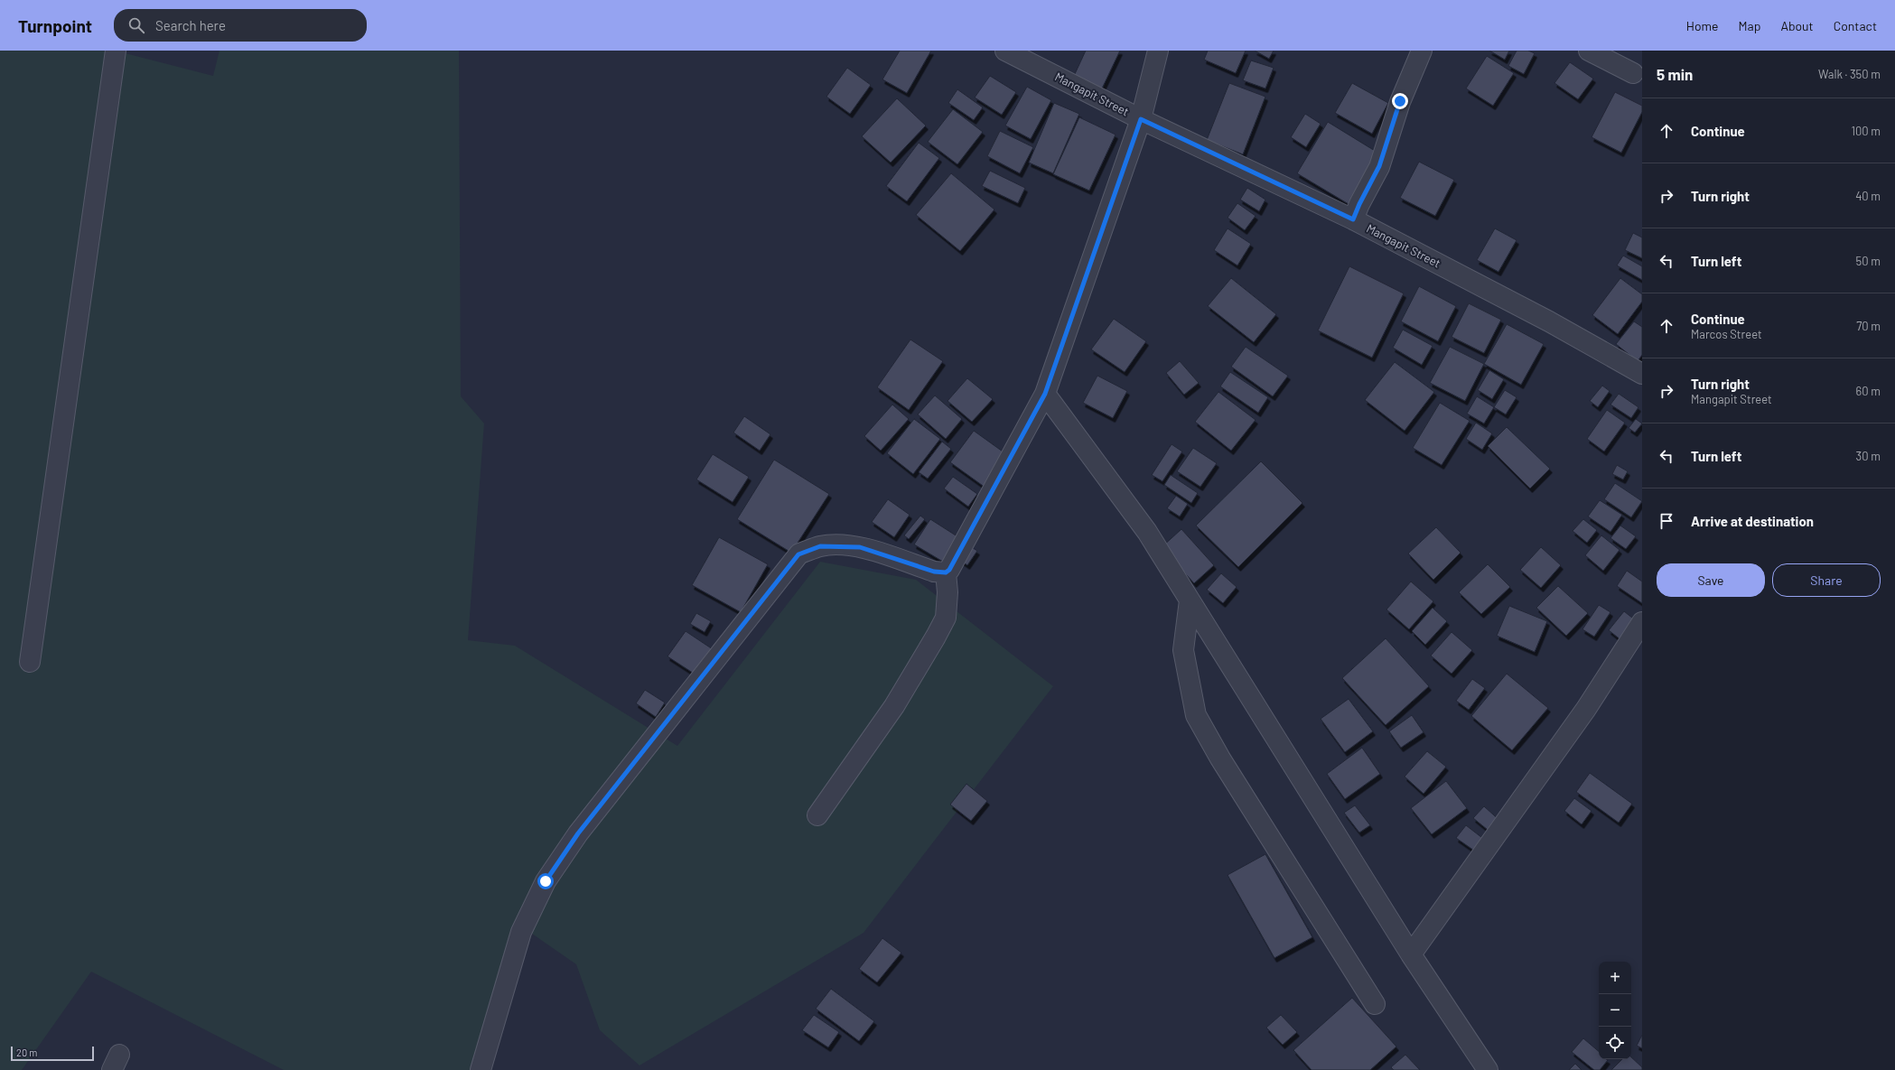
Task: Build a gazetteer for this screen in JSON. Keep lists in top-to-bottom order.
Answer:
{
  "streets": {
    "street": ["Mangapit Street"]
  },
  "scale_bar": "20 m",
  "page": {
    "header": "Turnpoint",
    "search": "Search here",
    "nav": [
      "Home",
      "Map",
      "About",
      "Contact"
    ],
    "heading": ["5 min", "Walk · 350 m"],
    "list": [
      ["Continue", "100 m"],
      ["Turn right", "40 m"],
      ["Turn left", "50 m"],
      ["Continue", "Marcos Street", "70 m"],
      ["Turn right", "Mangapit Street", "60 m"],
      ["Turn left", "30 m"],
      "Arrive at destination"
    ],
    "buttons": ["Save", "Share"],
    "map_buttons": ["+", "−"],
    "scale": "20 m"
  }
}
